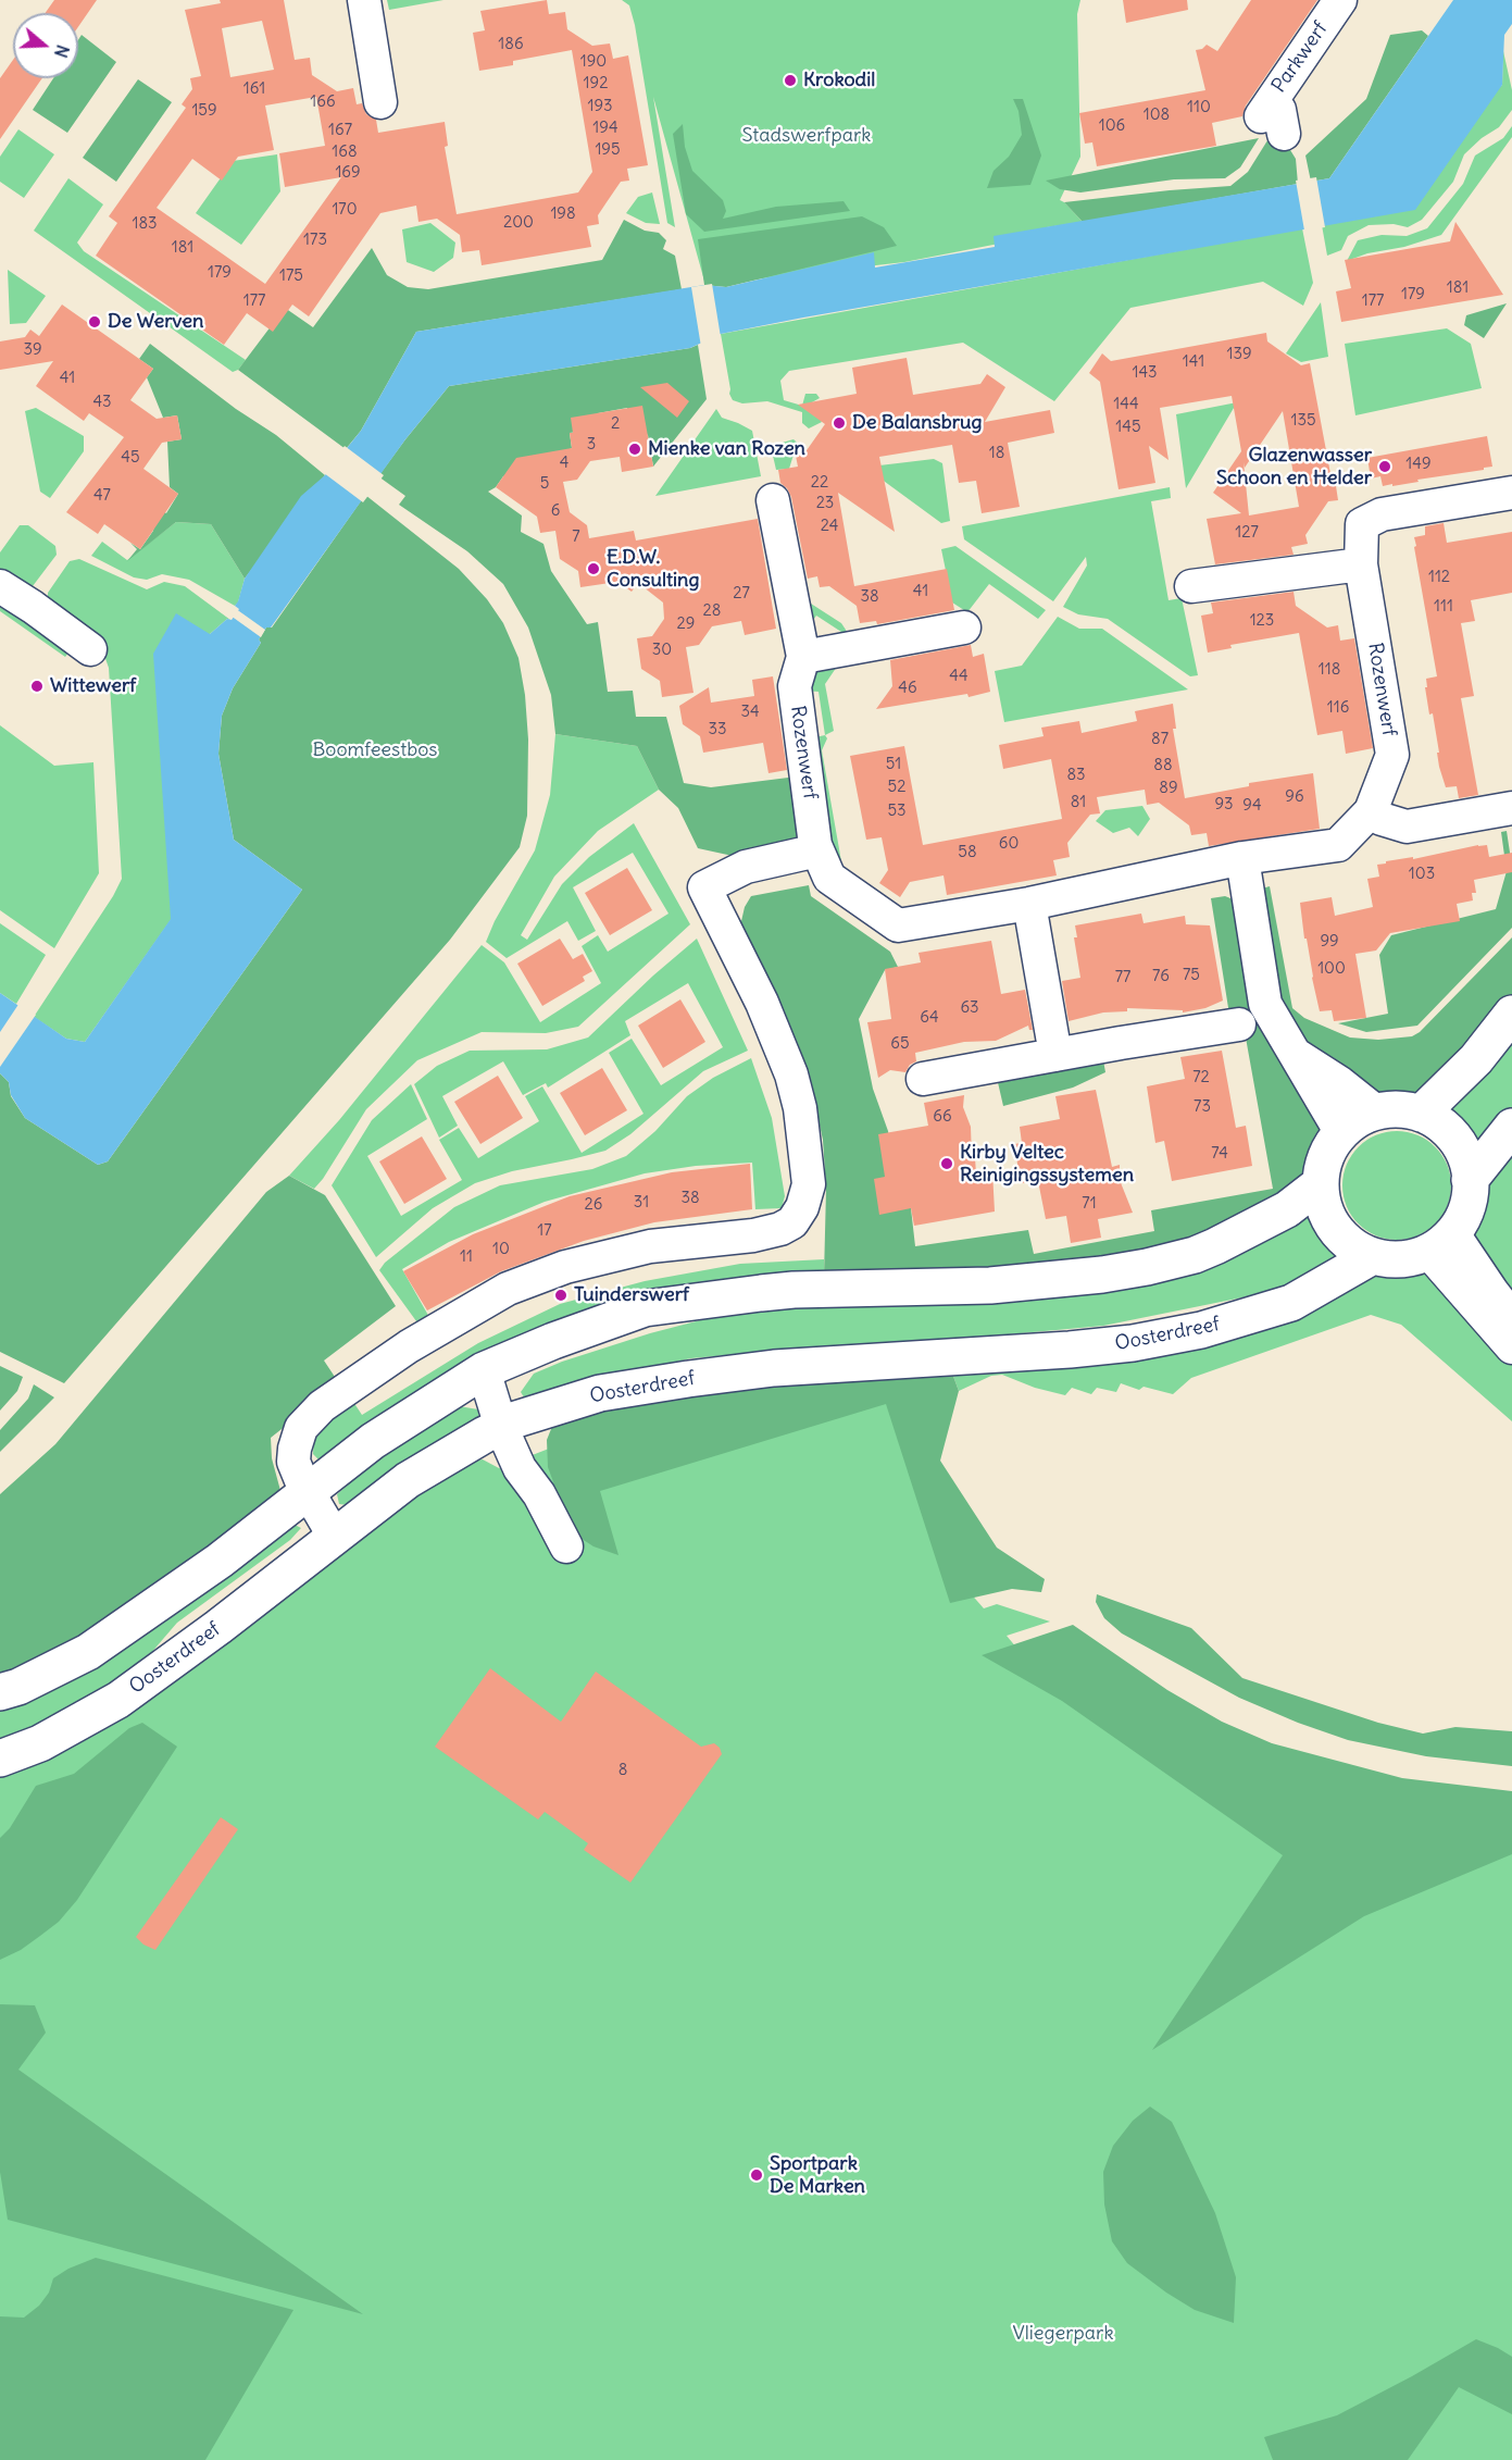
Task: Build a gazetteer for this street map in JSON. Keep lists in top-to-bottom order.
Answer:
{
  "streets": {
    "main road": ["Oosterdreef"],
    "street": ["Parkwerf", "Rozenwerf"]
  },
  "parks": ["Stadswerfpark", "Boomfeestbos", "Vliegerpark"],
  "places": [
    "Krokodil",
    "De Werven",
    "De Balansbrug",
    "Mienke van Rozen",
    "Glazenwasser Schoon en Helder",
    "E.D.W. Consulting",
    "Wittewerf",
    "Kirby Veltec Reinigingssystemen",
    "Tuinderswerf",
    "Sportpark De Marken"
  ],
  "house_numbers": [
    "186",
    "190",
    "192",
    "161",
    "166",
    "193",
    "110",
    "159",
    "108",
    "106",
    "194",
    "167",
    "195",
    "168",
    "169",
    "170",
    "198",
    "200",
    "183",
    "173",
    "181",
    "179",
    "175",
    "181",
    "179",
    "177",
    "177",
    "39",
    "139",
    "141",
    "143",
    "41",
    "43",
    "144",
    "135",
    "2",
    "145",
    "3",
    "18",
    "45",
    "4",
    "149",
    "22",
    "5",
    "47",
    "23",
    "6",
    "24",
    "127",
    "7",
    "112",
    "41",
    "27",
    "38",
    "111",
    "28",
    "123",
    "29",
    "30",
    "118",
    "44",
    "46",
    "116",
    "34",
    "33",
    "87",
    "51",
    "88",
    "83",
    "52",
    "89",
    "96",
    "81",
    "93",
    "94",
    "53",
    "60",
    "58",
    "103",
    "99",
    "100",
    "75",
    "76",
    "77",
    "63",
    "64",
    "65",
    "72",
    "73",
    "66",
    "74",
    "38",
    "31",
    "71",
    "26",
    "17",
    "10",
    "11",
    "8"
  ],
  "north": "right"
}
